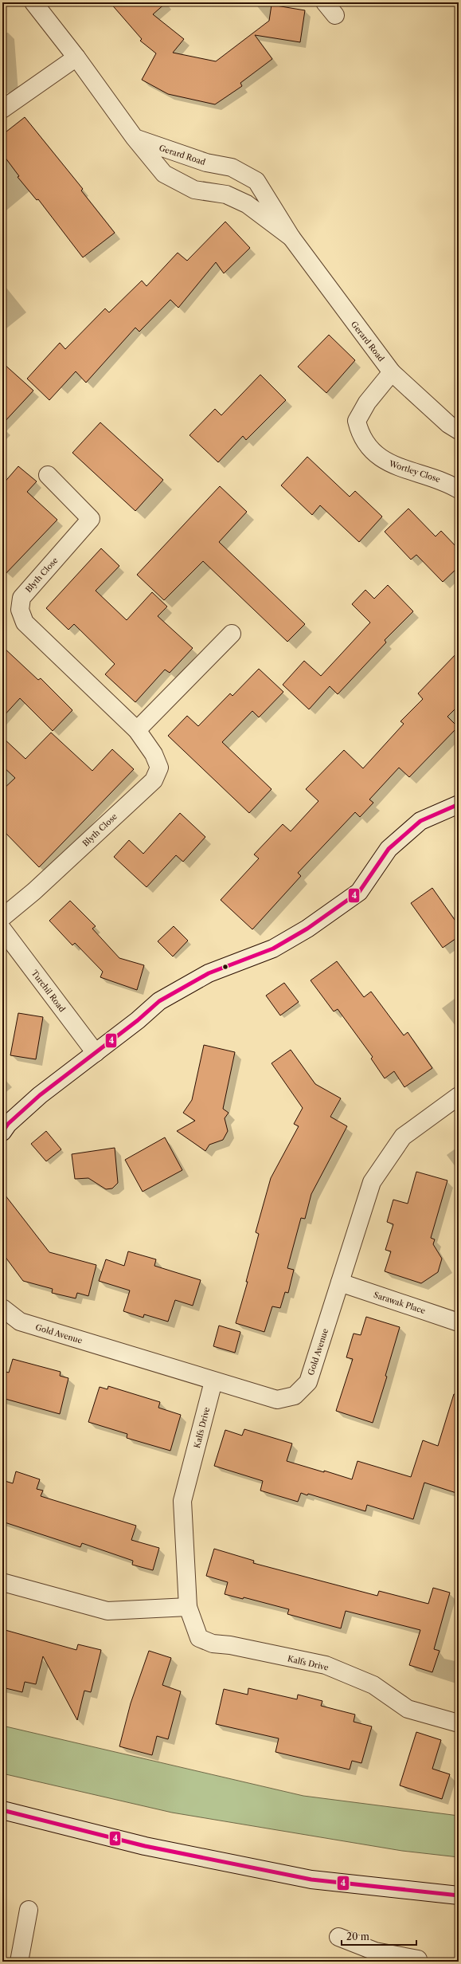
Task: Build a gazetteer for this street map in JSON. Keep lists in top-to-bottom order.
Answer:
{
  "streets": {
    "street": [
      "Gerard Road",
      "Wortley Close",
      "Blyth Close",
      "Turchil Road",
      "Sarawak Place",
      "Gold Avenue",
      "Kalfs Drive"
    ]
  },
  "crossings": [
    ["Gerard Road", "Wortley Close"],
    ["Sarawak Place", "Gold Avenue"],
    ["Gold Avenue", "Kalfs Drive"]
  ],
  "lines": ["transit line 4"],
  "scale_bar": "20 m"
}
